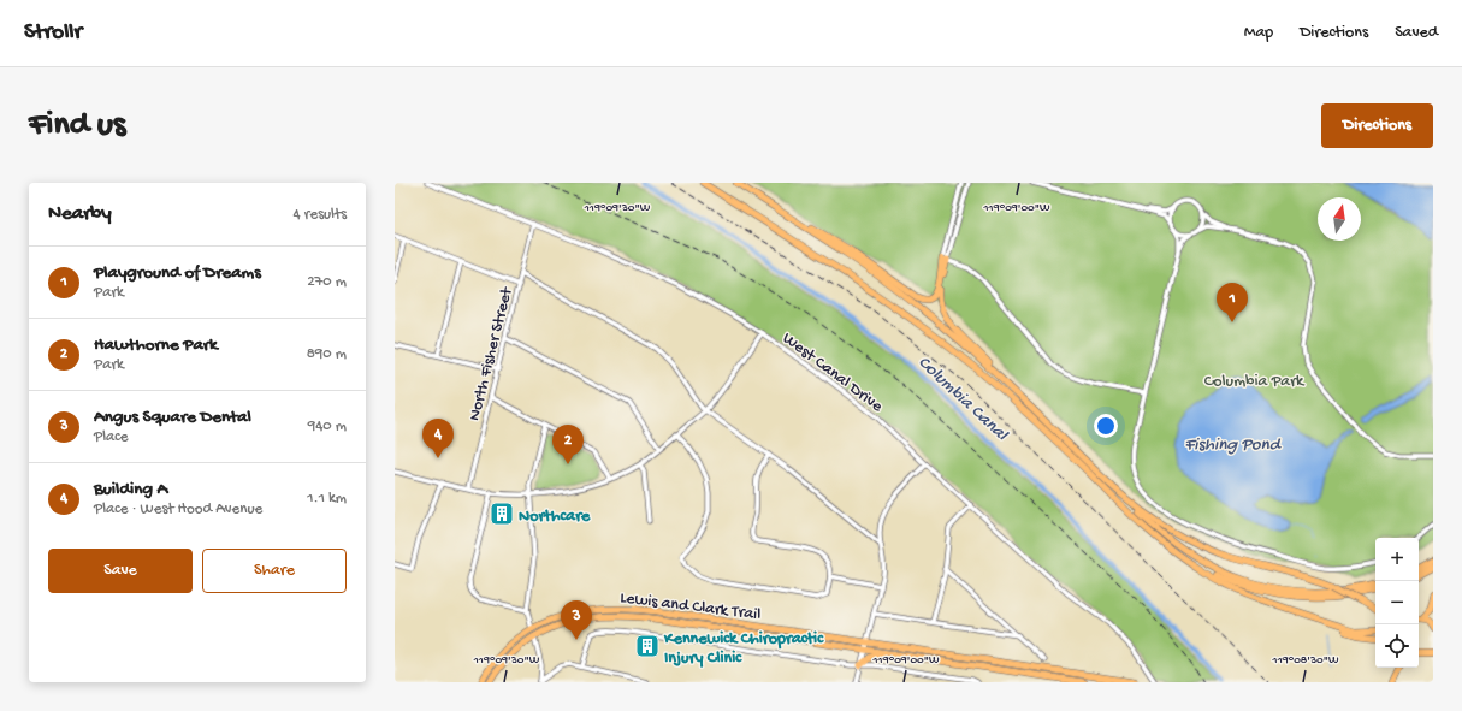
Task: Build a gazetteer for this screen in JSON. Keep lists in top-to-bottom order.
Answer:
{
  "streets": {
    "highway": ["Lewis and Clark Trail"],
    "street": ["North Fisher Street", "West Canal Drive"]
  },
  "crossings": [
    ["North Fisher Street", "West Canal Drive"]
  ],
  "water": ["Columbia Canal", "Fishing Pond"],
  "parks": ["Columbia Park"],
  "places": {
    "building": ["Northcare", "Kennewick Chiropractic Injury Clinic"]
  },
  "north": "top",
  "page": {
    "header": "Strollr",
    "nav": ["Map", "Directions", "Saved"],
    "buttons": [
      "Directions",
      ["Save", "Share"]
    ],
    "title": "Find us",
    "heading": ["Nearby", "4 results"],
    "list": [
      {
        "mark": "1",
        "name": "Playground of Dreams",
        "note": "Park",
        "value": "270 m"
      },
      {
        "mark": "2",
        "name": "Hawthorne Park",
        "note": "Park",
        "value": "890 m"
      },
      {
        "mark": "3",
        "name": "Angus Square Dental",
        "note": "Place",
        "value": "940 m"
      },
      {
        "mark": "4",
        "name": "Building A",
        "note": "Place · West Hood Avenue",
        "value": "1.1 km"
      }
    ],
    "pins": [
      "1",
      "4",
      "2",
      "3"
    ],
    "map_buttons": ["+", "−"]
  },
  "coordinates": ["119°09'30\"W", "119°09'00\"W", "119°08'30\"W"]
}
